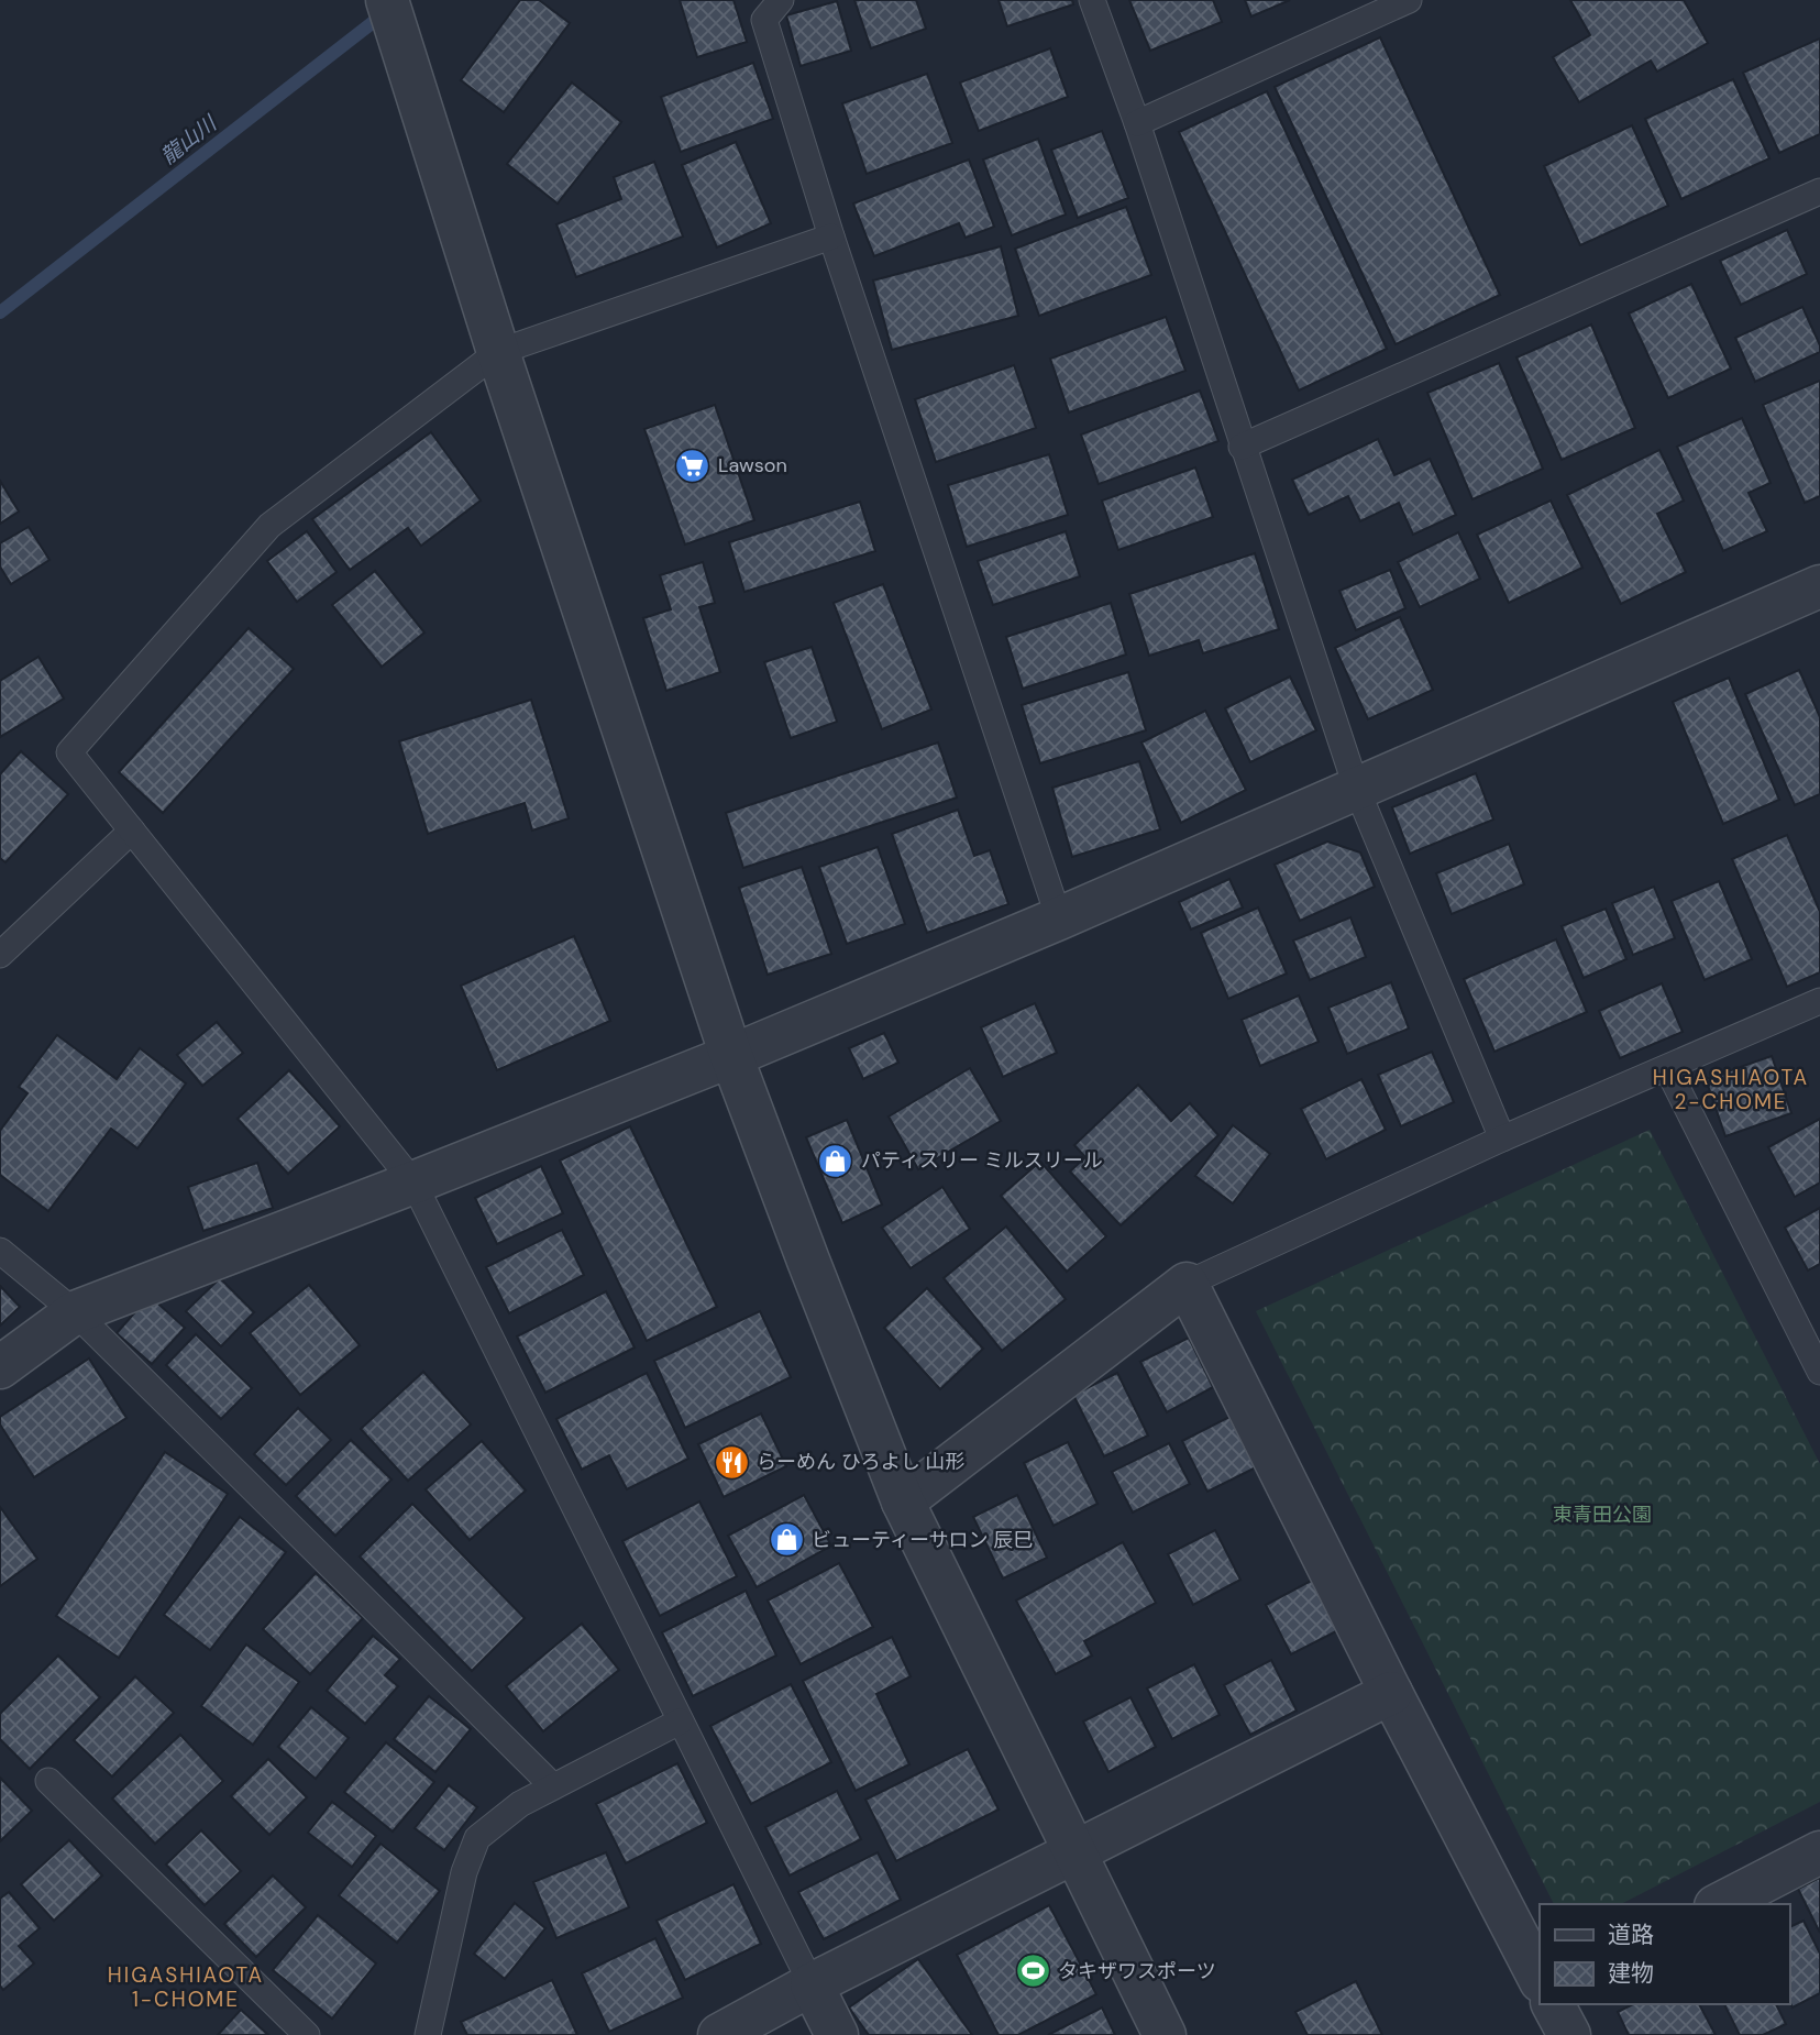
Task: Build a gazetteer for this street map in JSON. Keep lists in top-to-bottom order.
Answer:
{
  "districts": ["HIGASHIAOTA 2-CHOME", "HIGASHIAOTA 1-CHOME"],
  "water": ["龍山川"],
  "parks": ["東青田公園"],
  "places": {
    "supermarket": ["Lawson"],
    "shop": ["パティスリー ミルスリール", "ビューティーサロン 辰巳"],
    "restaurant": ["らーめん ひろよし 山形"],
    "sports": ["タキザワスポーツ"]
  },
  "legend": ["道路", "建物"]
}
